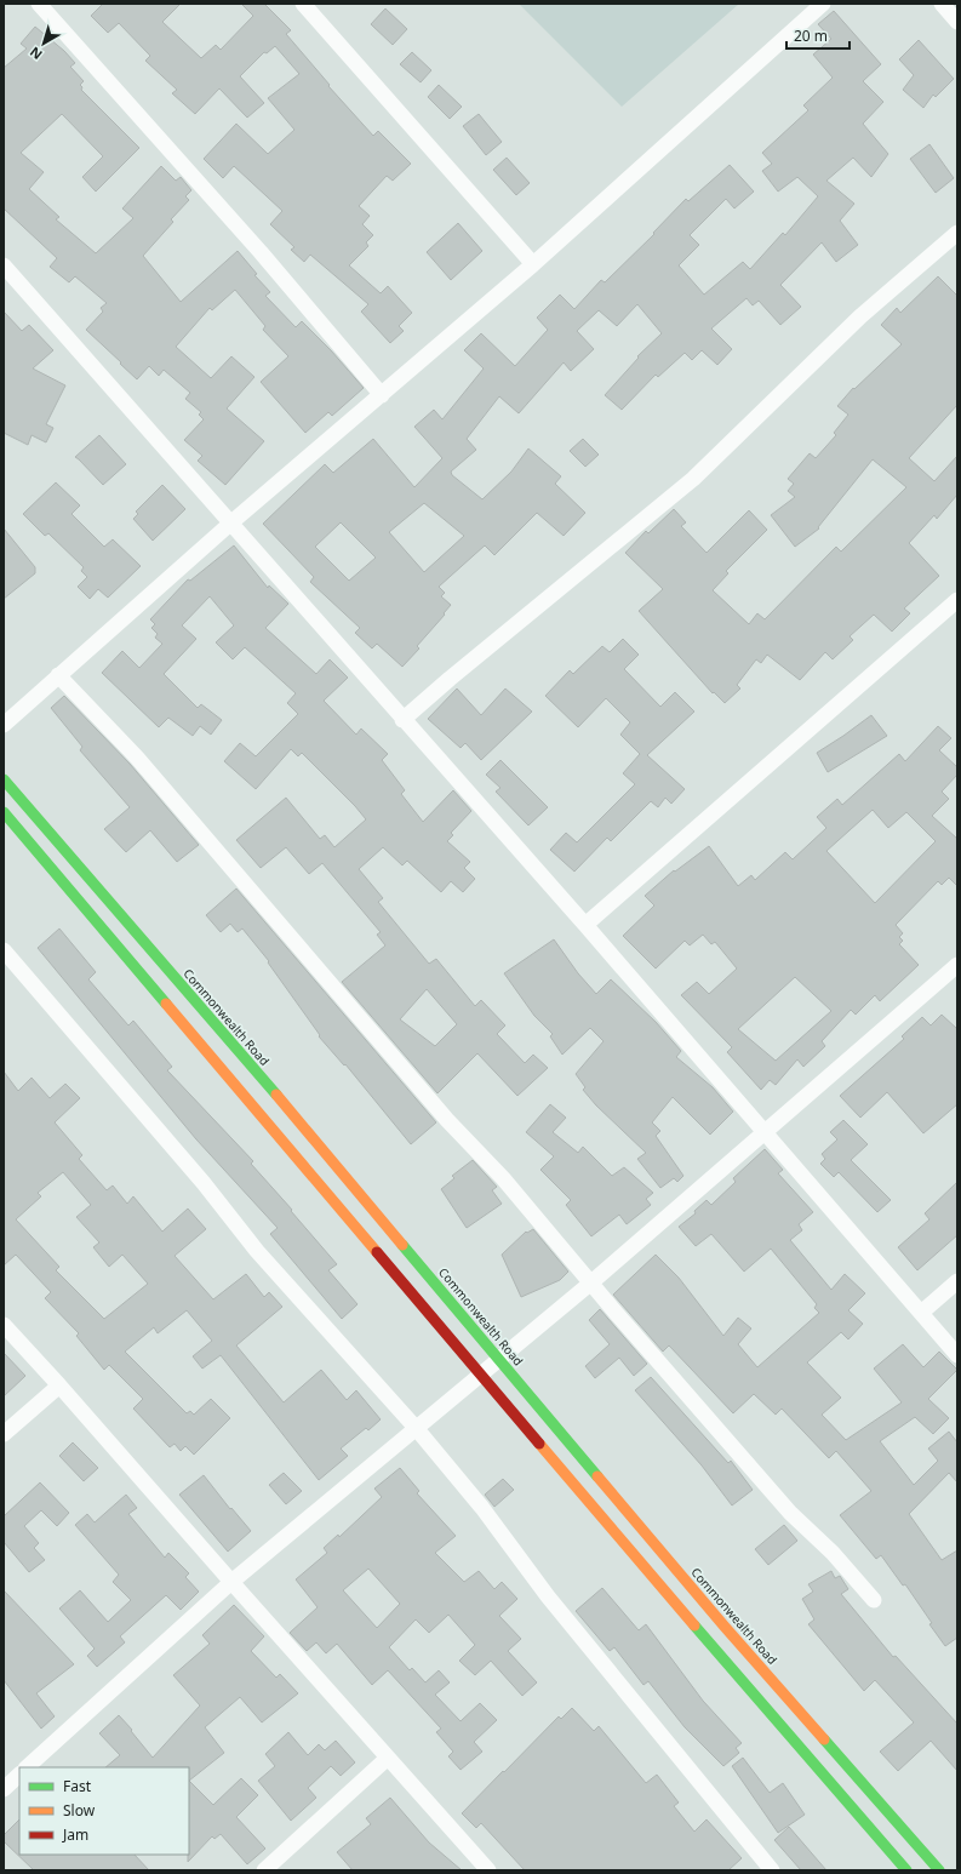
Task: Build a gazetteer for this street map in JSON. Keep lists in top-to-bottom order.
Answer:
{
  "streets": {
    "main road": ["Commonwealth Road"]
  },
  "legend": ["Fast", "Slow", "Jam"],
  "scale_bar": "20 m",
  "north": "bottom left"
}
